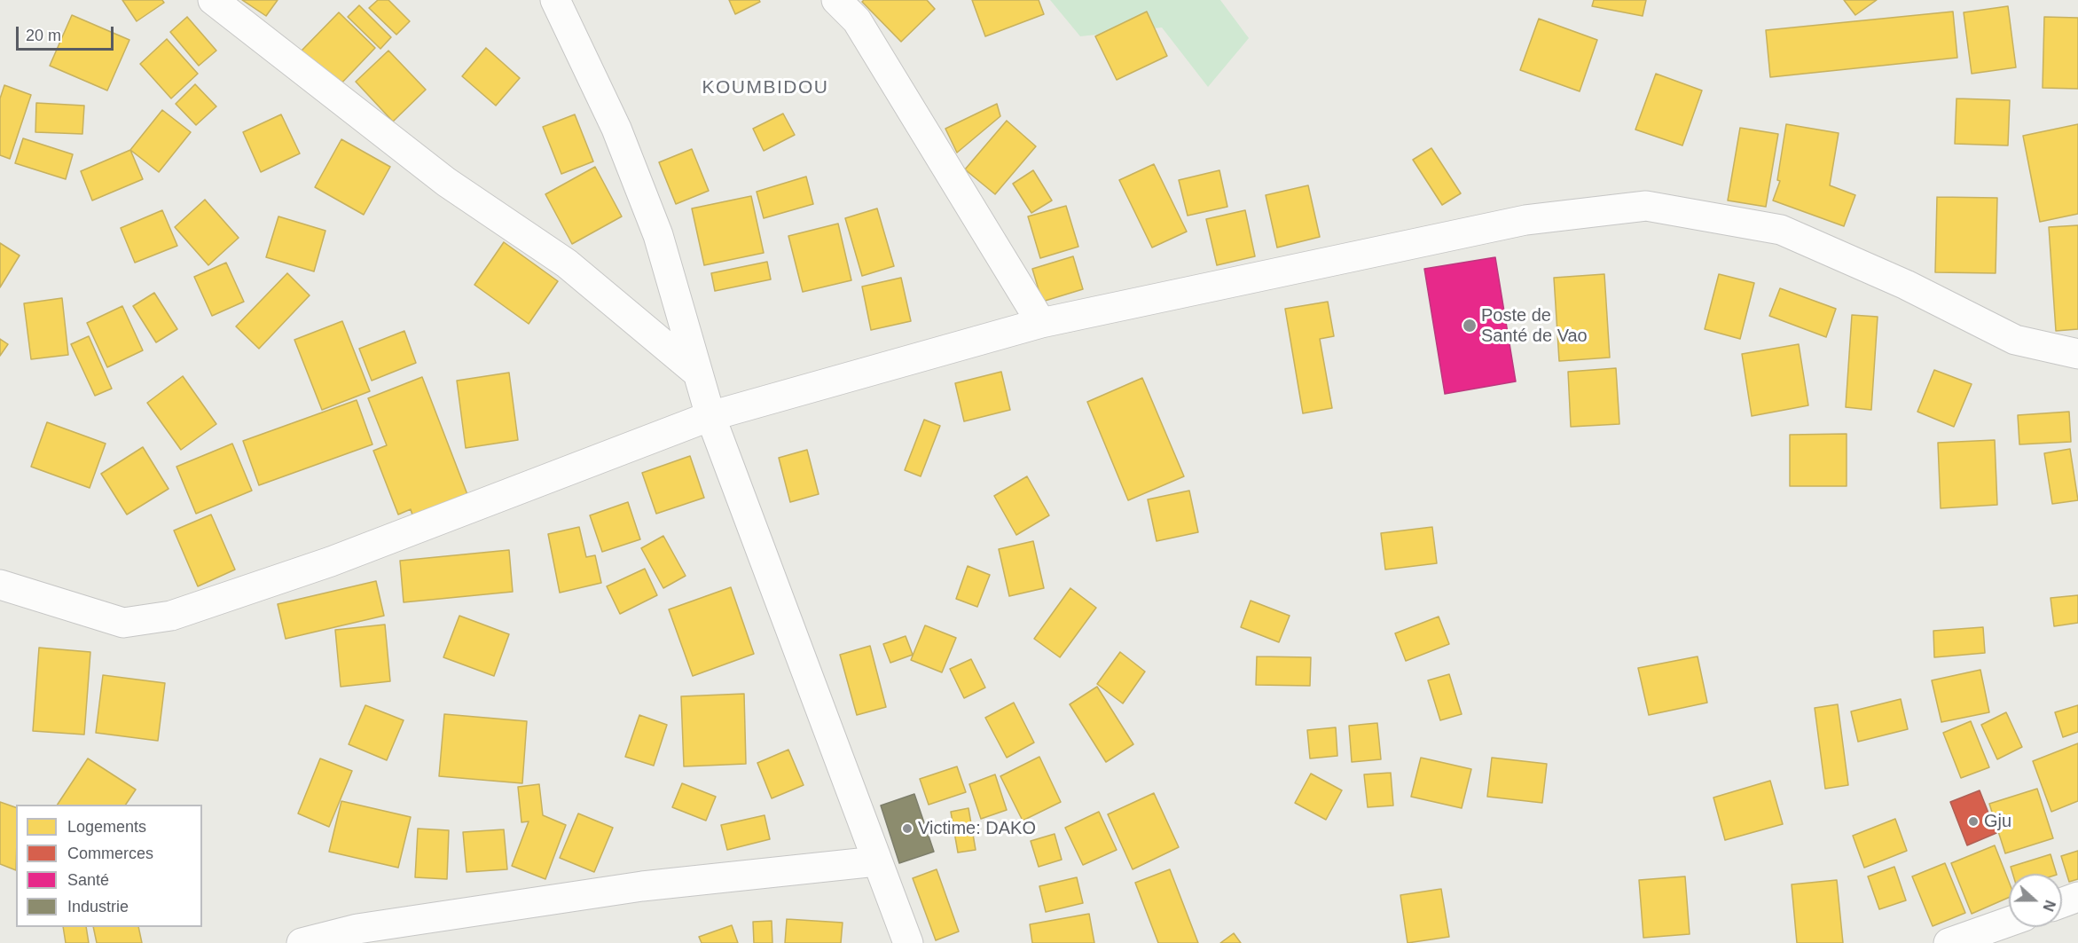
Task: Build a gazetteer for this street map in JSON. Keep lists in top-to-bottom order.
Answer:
{
  "districts": ["KOUMBIDOU"],
  "places": ["Poste de Santé de Vao", "Gju", "Victime: DAKO"],
  "legend": [
    "Logements",
    "Commerces",
    "Santé",
    "Industrie"
  ],
  "scale_bar": "20 m",
  "north": "right"
}
